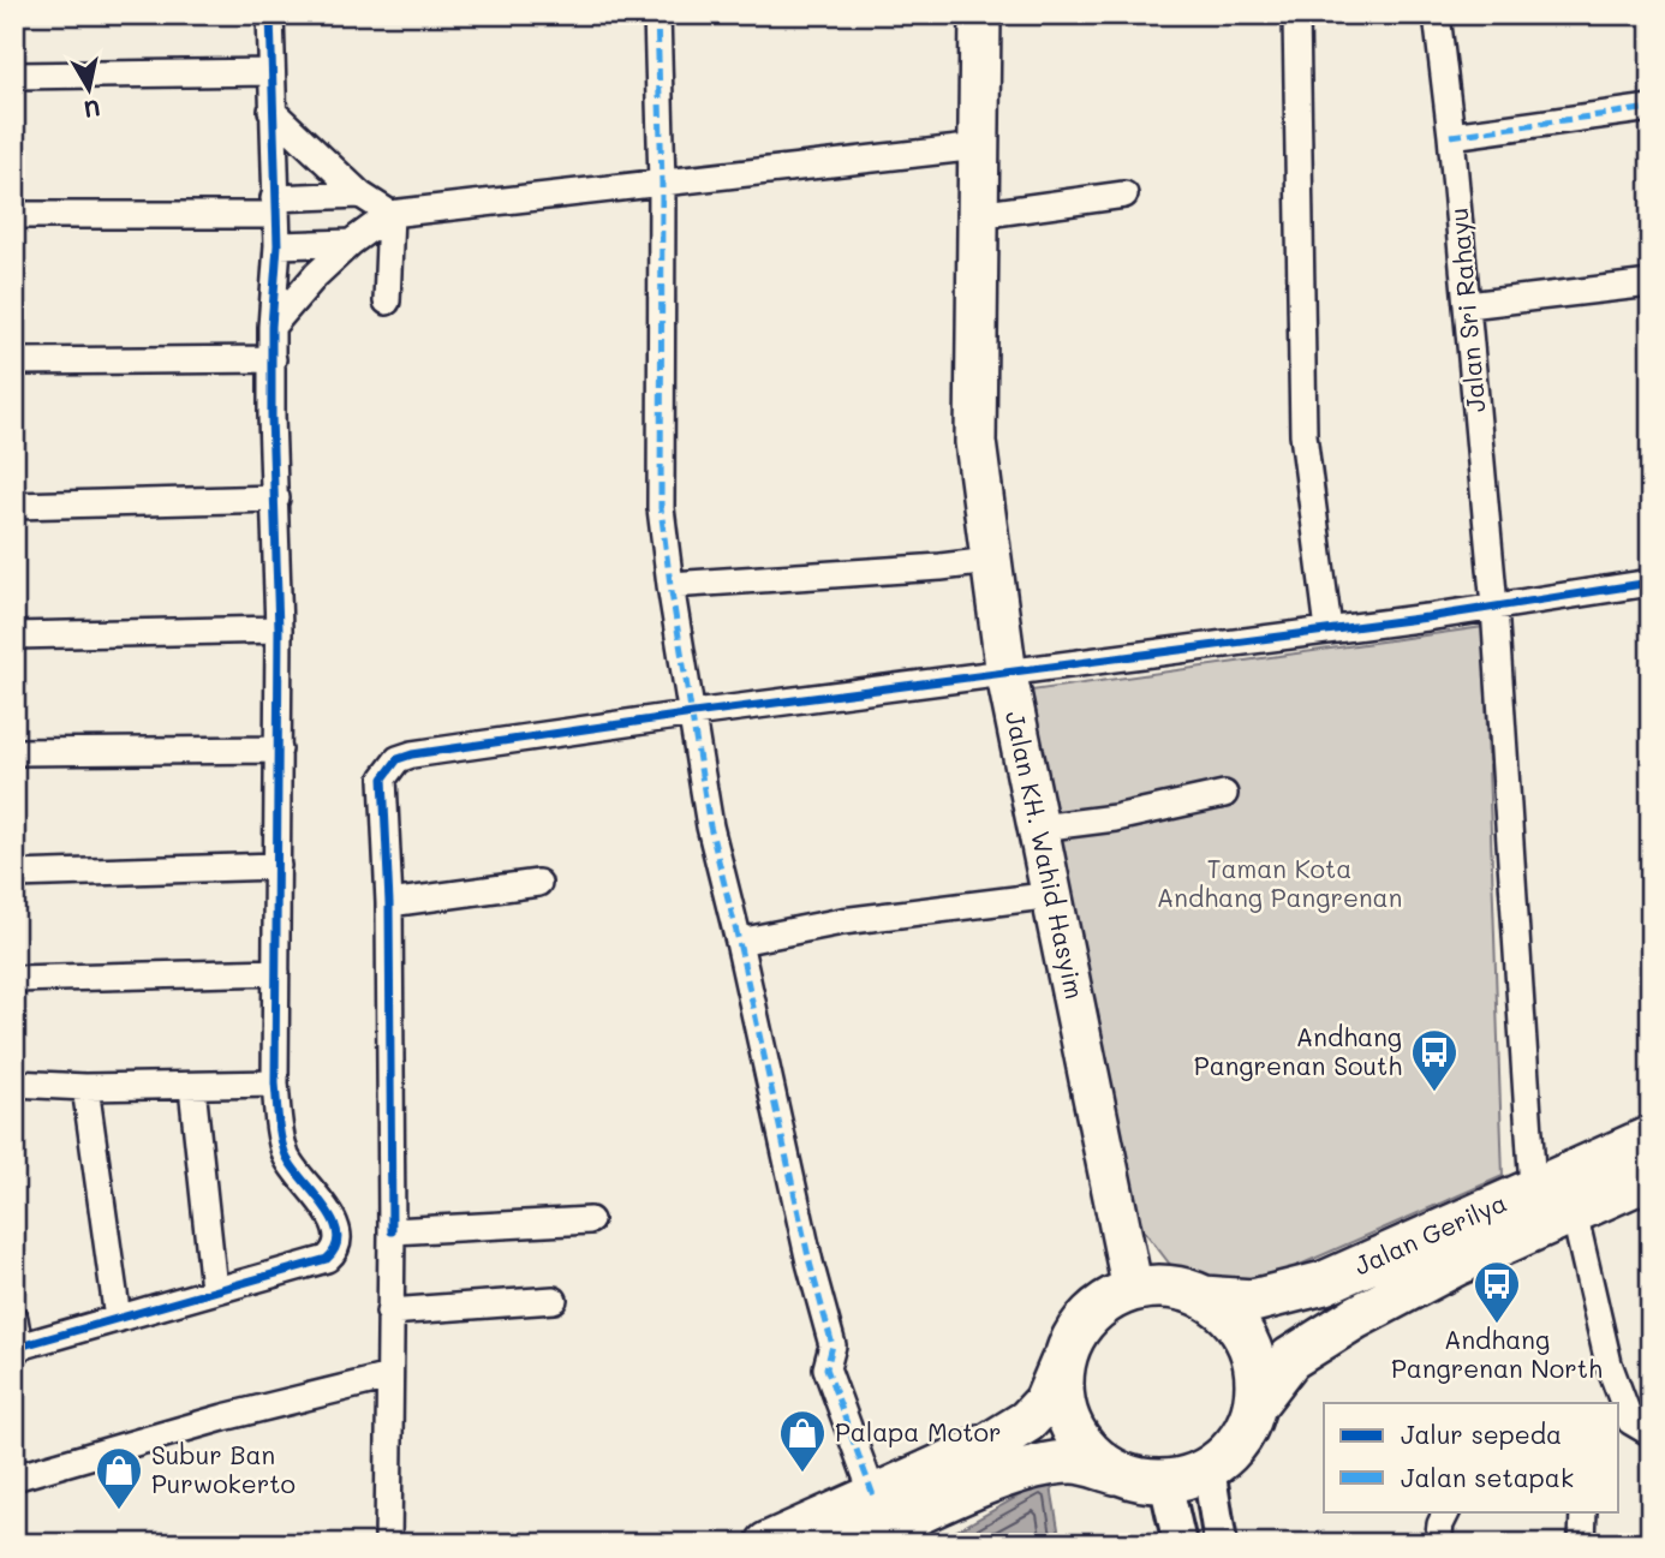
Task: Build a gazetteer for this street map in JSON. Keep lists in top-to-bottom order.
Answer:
{
  "streets": {
    "highway": ["Jalan Gerilya"],
    "main road": ["Jalan KH. Wahid Hasyim"],
    "street": ["Jalan Sri Rahayu"]
  },
  "crossings": [
    ["Jalan Sri Rahayu", "Jalan Gerilya"],
    ["Jalan KH. Wahid Hasyim", "Jalan Gerilya"]
  ],
  "parks": ["Taman Kota Andhang Pangrenan"],
  "places": {
    "bus stop": ["Andhang Pangrenan South", "Andhang Pangrenan North"],
    "shop": ["Palapa Motor", "Subur Ban Purwokerto"]
  },
  "legend": ["Jalur sepeda", "Jalan setapak"],
  "north": "bottom"
}
